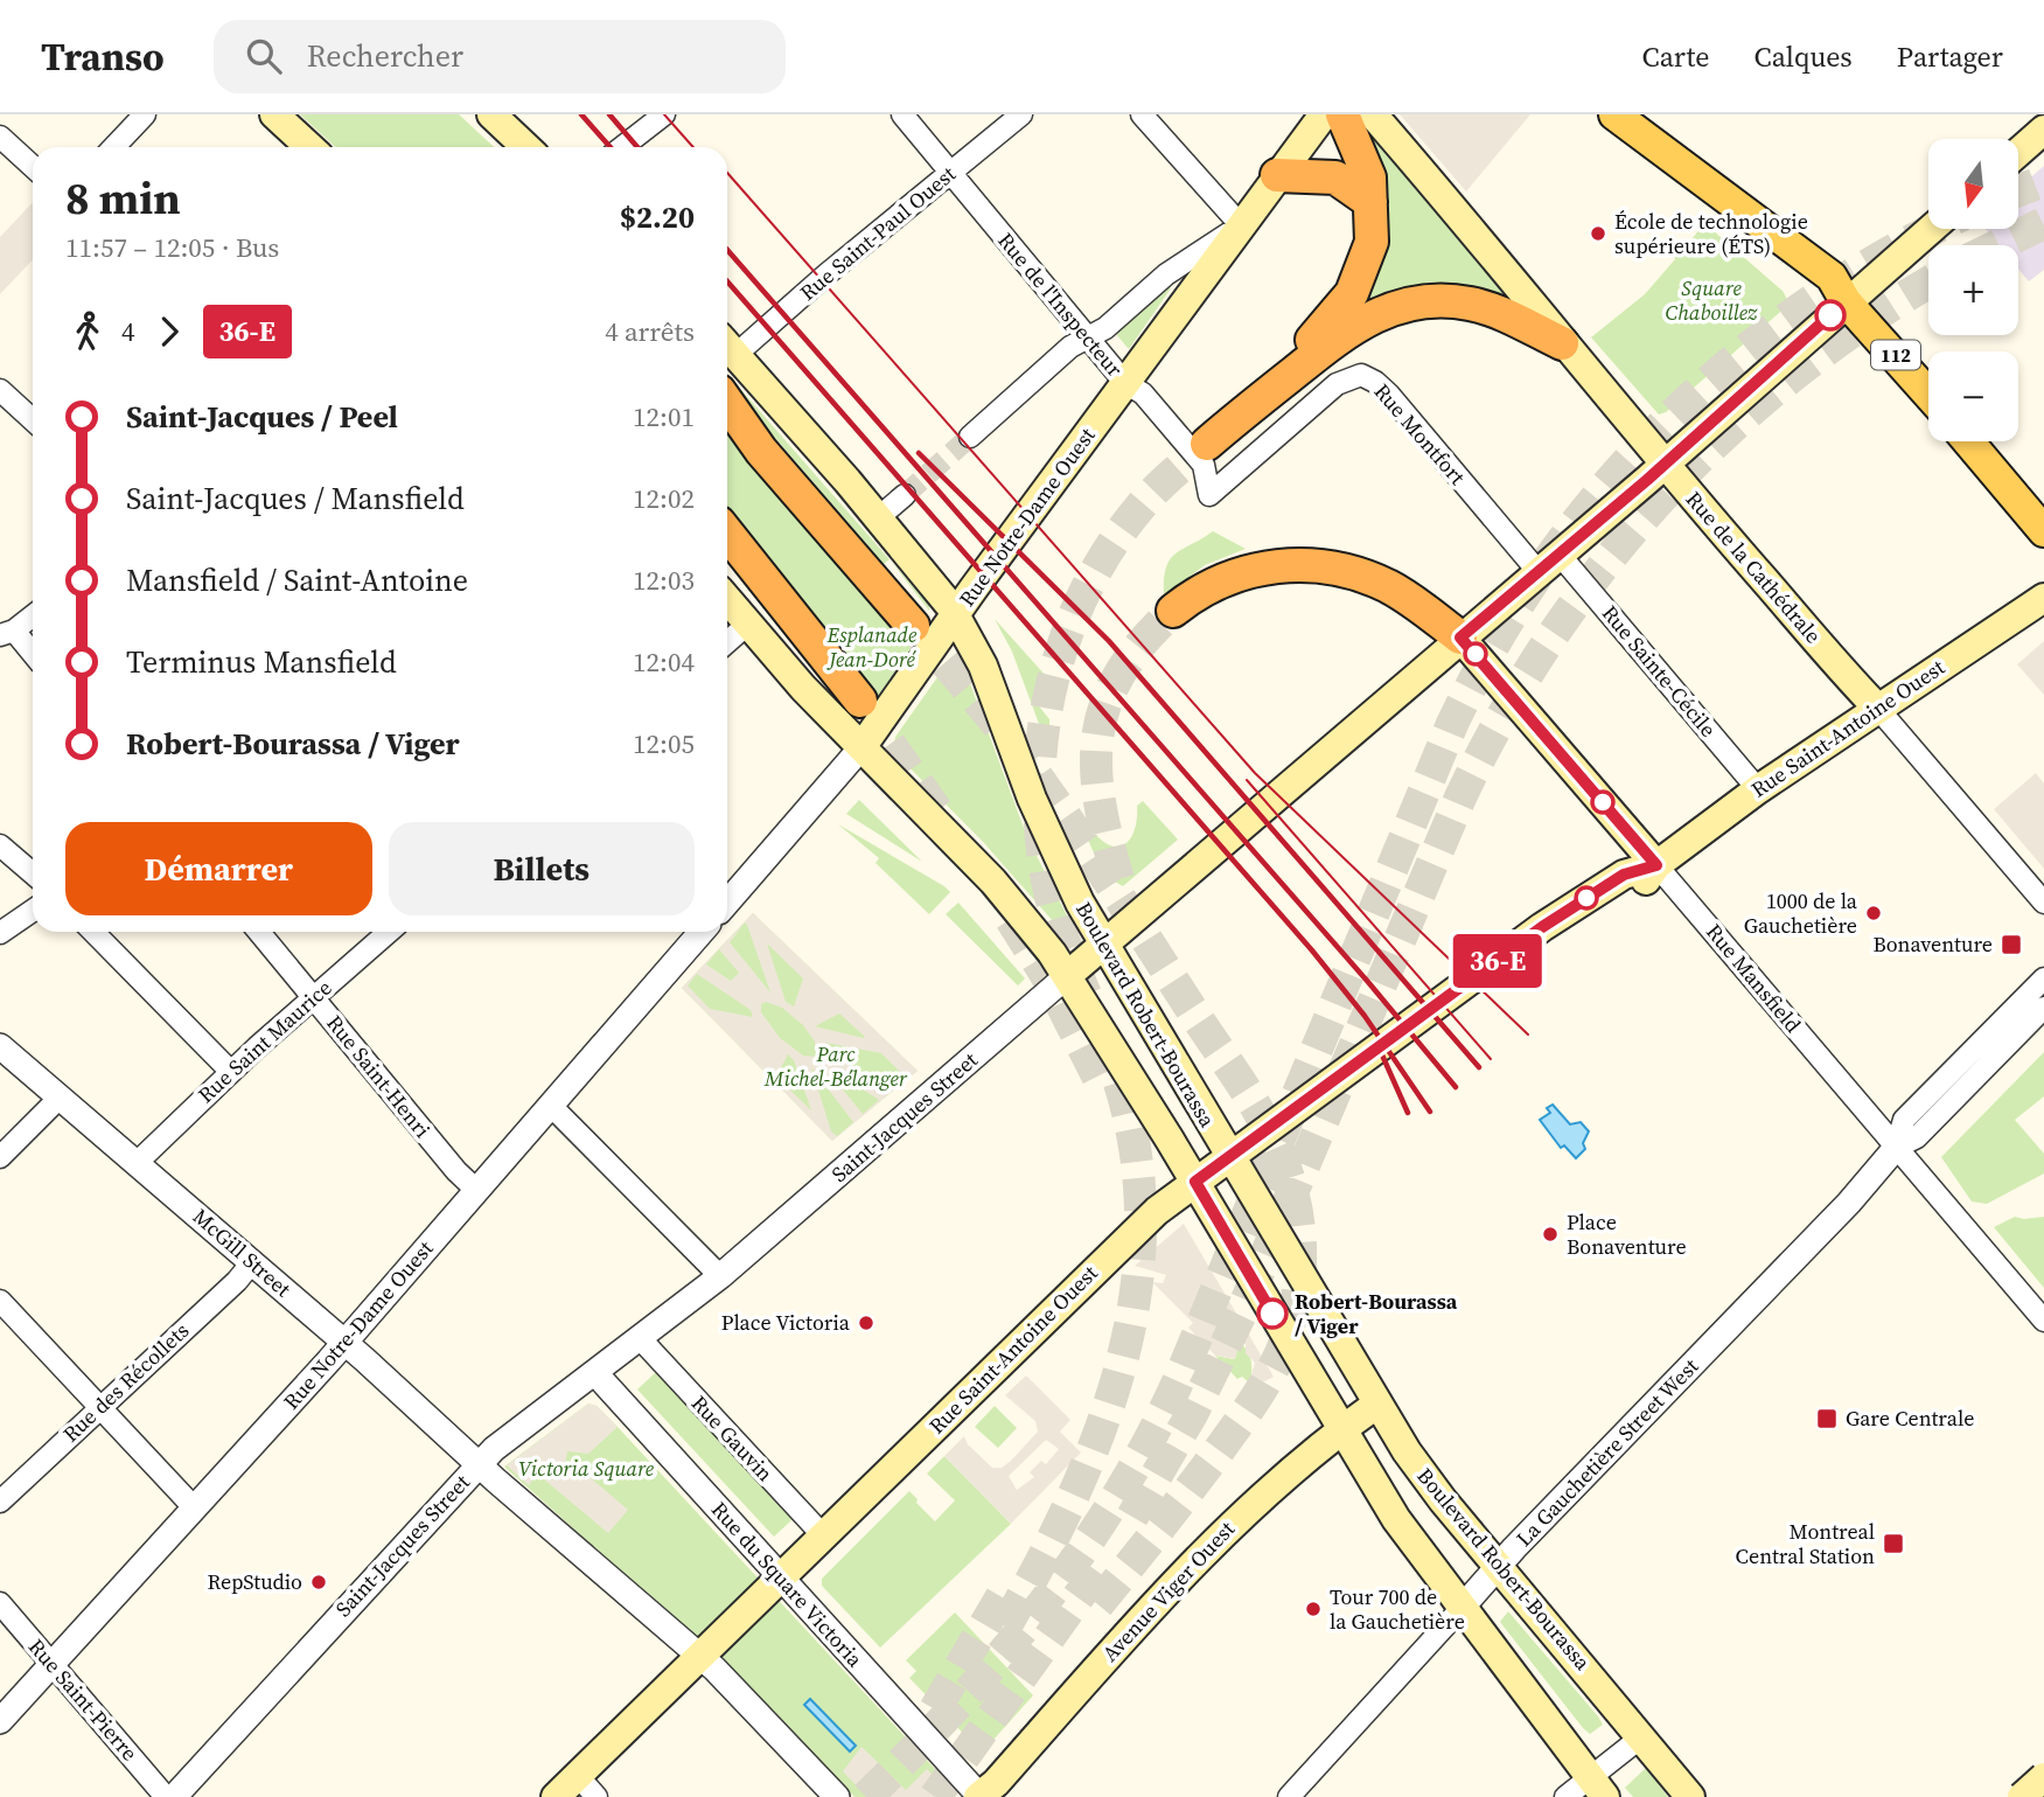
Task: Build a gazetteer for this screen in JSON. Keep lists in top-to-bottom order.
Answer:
{
  "streets": {
    "main road": [
      "112",
      "Rue Notre-Dame Ouest",
      "Rue de la Cathédrale",
      "Rue Saint-Antoine Ouest",
      "Rue Mansfield",
      "Boulevard Robert-Bourassa",
      "Saint-Jacques Street",
      "Avenue Viger Ouest"
    ],
    "street": [
      "Rue Saint-Paul Ouest",
      "Rue de l'Inspecteur",
      "Rue Montfort",
      "Rue Sainte-Cécile",
      "Rue Saint Maurice",
      "Rue Saint-Henri",
      "McGill Street",
      "Rue des Récollets",
      "Rue Gauvin",
      "La Gauchetière Street West",
      "Rue du Square Victoria",
      "Rue Saint-Pierre"
    ]
  },
  "crossings": [
    ["Rue Saint-Paul Ouest", "Rue de l'Inspecteur"],
    ["Rue Saint-Paul Ouest", "Boulevard Robert-Bourassa"],
    ["Rue de l'Inspecteur", "Rue Montfort"],
    ["Rue de l'Inspecteur", "Rue Notre-Dame Ouest"],
    ["112", "Saint-Jacques Street"],
    ["Rue Montfort", "Rue Sainte-Cécile"],
    ["Rue Montfort", "Saint-Jacques Street"],
    ["Rue Notre-Dame Ouest", "Boulevard Robert-Bourassa"],
    ["Rue Notre-Dame Ouest", "Rue Saint-Henri"],
    ["Rue Notre-Dame Ouest", "McGill Street"],
    ["Rue Notre-Dame Ouest", "Rue Saint-Pierre"],
    ["Rue de la Cathédrale", "Rue Saint-Antoine Ouest"],
    ["Rue de la Cathédrale", "Saint-Jacques Street"],
    ["Rue Sainte-Cécile", "Rue Saint-Antoine Ouest"],
    ["Rue Sainte-Cécile", "Saint-Jacques Street"],
    ["Rue Saint-Antoine Ouest", "Rue Mansfield"],
    ["Rue Saint-Antoine Ouest", "Boulevard Robert-Bourassa"],
    ["Rue Saint-Antoine Ouest", "Rue Gauvin"],
    ["Rue Saint-Antoine Ouest", "Rue du Square Victoria"],
    ["Rue Mansfield", "Saint-Jacques Street"],
    ["Rue Mansfield", "La Gauchetière Street West"],
    ["Boulevard Robert-Bourassa", "Saint-Jacques Street"],
    ["Boulevard Robert-Bourassa", "La Gauchetière Street West"],
    ["Boulevard Robert-Bourassa", "Avenue Viger Ouest"],
    ["Rue Saint Maurice", "Rue Saint-Henri"],
    ["Rue Saint Maurice", "McGill Street"],
    ["Saint-Jacques Street", "McGill Street"],
    ["Saint-Jacques Street", "Rue Gauvin"],
    ["Saint-Jacques Street", "Rue du Square Victoria"],
    ["McGill Street", "Rue des Récollets"],
    ["Rue du Square Victoria", "Avenue Viger Ouest"]
  ],
  "parks": [
    "Square Chaboillez",
    "Esplanade Jean-Doré",
    "Parc Michel-Bélanger",
    "Victoria Square"
  ],
  "places": {
    "other": [
      "École de technologie supérieure (ÉTS)",
      "1000 de la Gauchetière",
      "Place Bonaventure",
      "Robert-Bourassa / Viger",
      "Place Victoria",
      "RepStudio",
      "Tour 700 de la Gauchetière"
    ],
    "transit": ["Bonaventure", "Gare Centrale", "Montreal Central Station"]
  },
  "lines": ["bus line 36-E"],
  "north": "bottom",
  "page": {
    "header": "Transo",
    "search": "Rechercher",
    "nav": ["Carte", "Calques", "Partager"],
    "on_map": "36-E",
    "map_buttons": ["+", "−"],
    "heading": ["8 min", "11:57 – 12:05 · Bus", "$2.20"],
    "legs": ["4", "36-E", "4 arrêts"],
    "list": [
      {
        "name": "Saint-Jacques / Peel",
        "value": "12:01"
      },
      {
        "name": "Saint-Jacques / Mansfield",
        "value": "12:02"
      },
      {
        "name": "Mansfield / Saint-Antoine",
        "value": "12:03"
      },
      {
        "name": "Terminus Mansfield",
        "value": "12:04"
      },
      {
        "name": "Robert-Bourassa / Viger",
        "value": "12:05"
      }
    ],
    "buttons": ["Démarrer", "Billets"]
  }
}
